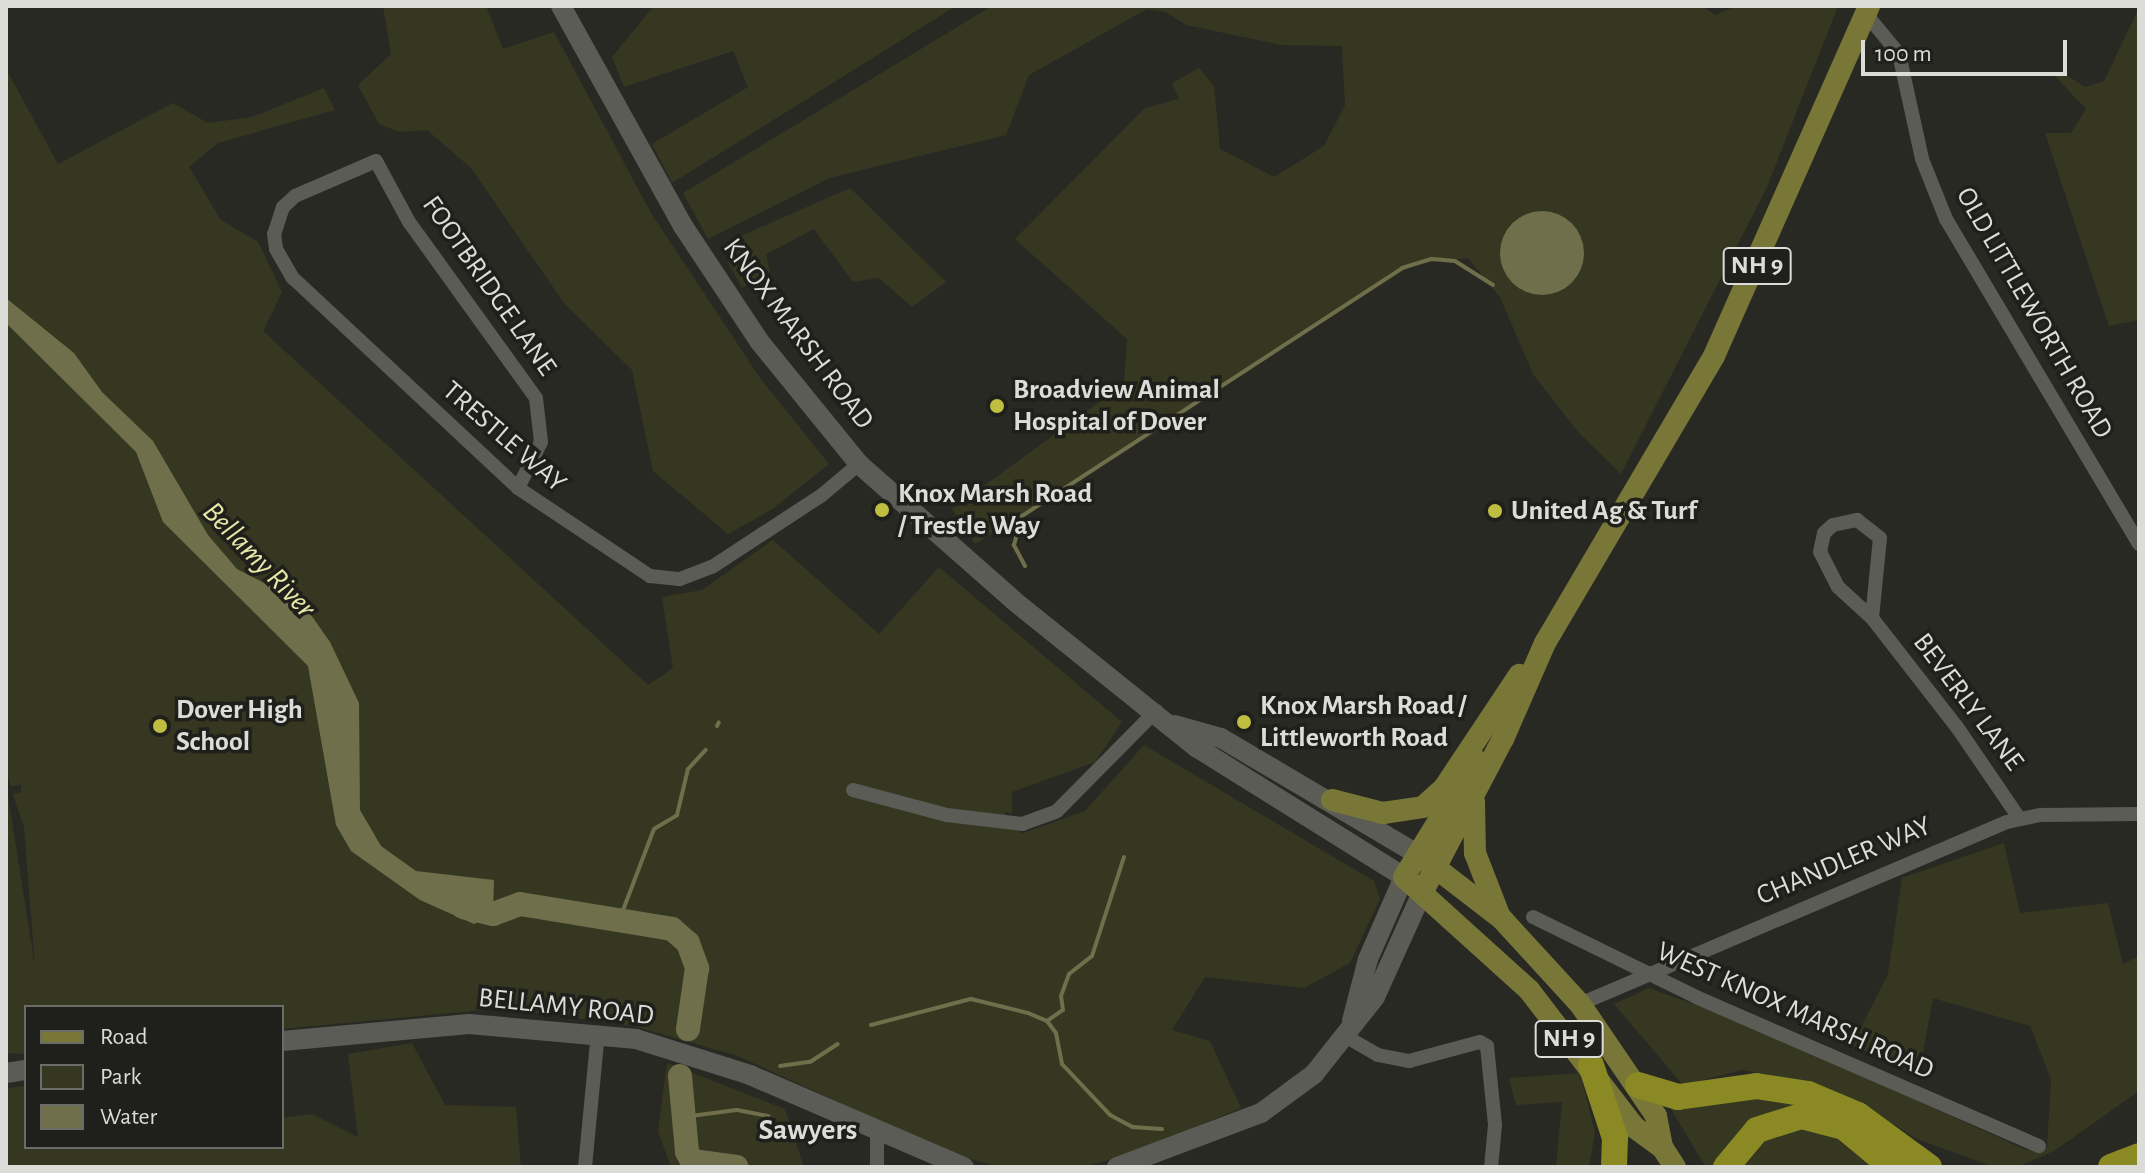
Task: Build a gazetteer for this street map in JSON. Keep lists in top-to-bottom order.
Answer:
{
  "streets": {
    "main road": ["NH 9", "KNOX MARSH ROAD", "BELLAMY ROAD"],
    "street": [
      "FOOTBRIDGE LANE",
      "OLD LITTLEWORTH ROAD",
      "TRESTLE WAY",
      "BEVERLY LANE",
      "CHANDLER WAY",
      "WEST KNOX MARSH ROAD"
    ]
  },
  "crossings": [
    ["NH 9", "OLD LITTLEWORTH ROAD"],
    ["NH 9", "KNOX MARSH ROAD"],
    ["FOOTBRIDGE LANE", "TRESTLE WAY"],
    ["KNOX MARSH ROAD", "TRESTLE WAY"],
    ["KNOX MARSH ROAD", "CHANDLER WAY"],
    ["BEVERLY LANE", "CHANDLER WAY"],
    ["CHANDLER WAY", "WEST KNOX MARSH ROAD"]
  ],
  "districts": ["Sawyers"],
  "water": ["Bellamy River"],
  "places": [
    "Broadview Animal Hospital of Dover",
    "Knox Marsh Road / Trestle Way",
    "United Ag & Turf",
    "Knox Marsh Road / Littleworth Road",
    "Dover High School"
  ],
  "legend": ["Road", "Park", "Water"],
  "scale_bar": "100 m"
}
